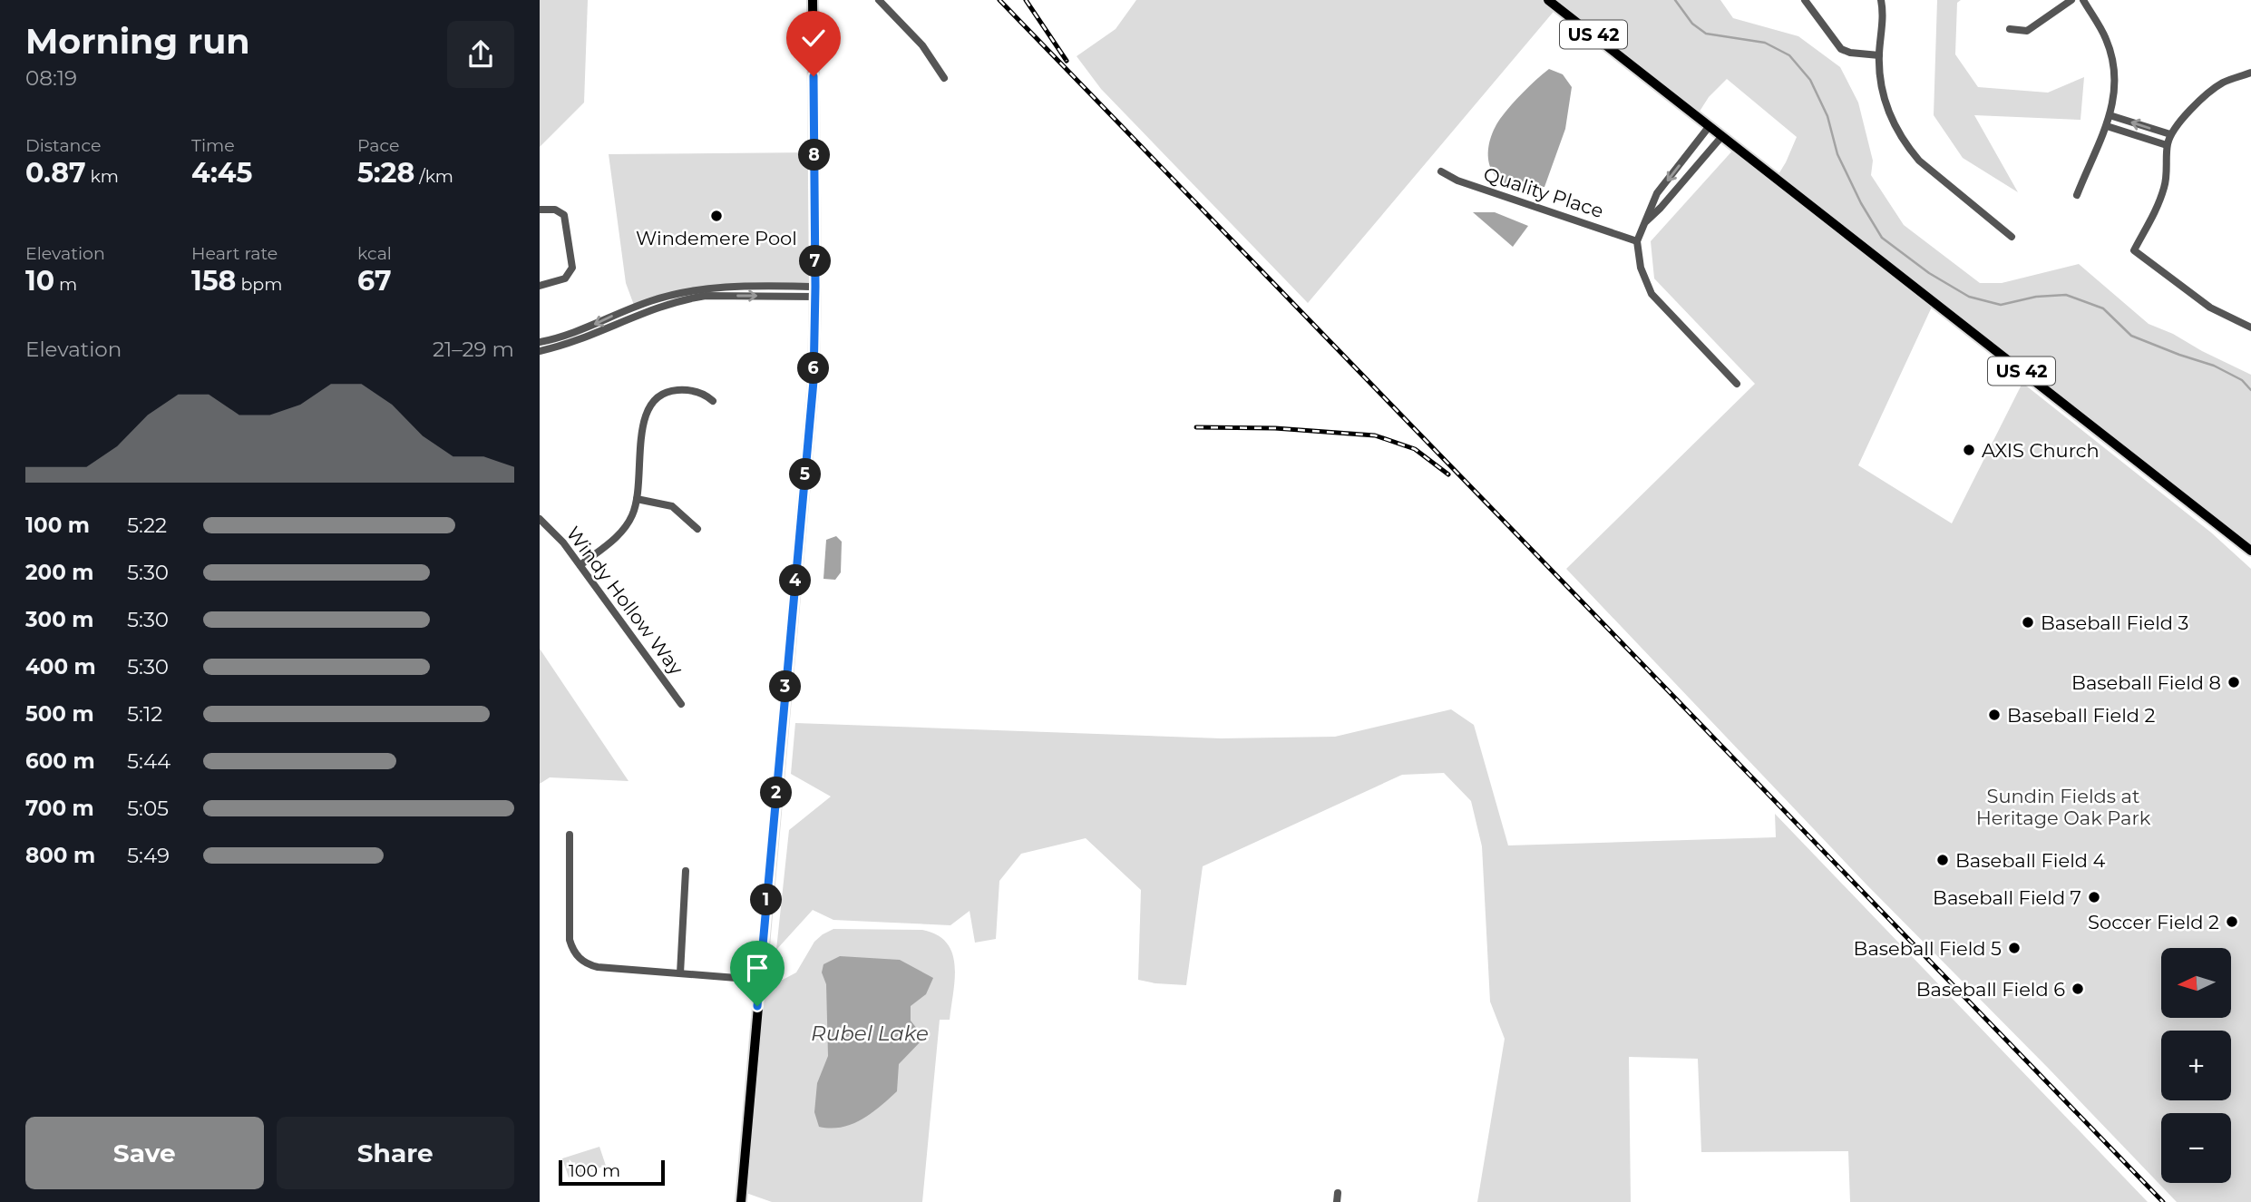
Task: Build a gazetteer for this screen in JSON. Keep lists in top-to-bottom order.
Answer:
{
  "streets": {
    "main road": ["US 42"],
    "street": ["Quality Place", "Windy Hollow Way"]
  },
  "water": ["Rubel Lake"],
  "parks": ["Sundin Fields at Heritage Oak Park"],
  "places": [
    "Windemere Pool",
    "AXIS Church",
    "Baseball Field 3",
    "Baseball Field 8",
    "Baseball Field 2",
    "Baseball Field 4",
    "Baseball Field 7",
    "Soccer Field 2",
    "Baseball Field 5",
    "Baseball Field 6"
  ],
  "scale_bar": "100 m",
  "north": "left",
  "page": {
    "heading": ["Morning run", "08:19"],
    "stats": [
      ["Distance", "0.87 km"],
      ["Time", "4:45"],
      ["Pace", "5:28 /km"],
      ["Elevation", "10 m"],
      ["Heart rate", "158 bpm"],
      ["kcal", "67"]
    ],
    "pins": [
      "8",
      "7",
      "6",
      "5",
      "4",
      "3",
      "2",
      "1"
    ],
    "chart": ["Elevation", "21–29 m"],
    "list": [
      {
        "name": "100 m",
        "note": "5:22"
      },
      {
        "name": "200 m",
        "note": "5:30"
      },
      {
        "name": "300 m",
        "note": "5:30"
      },
      {
        "name": "400 m",
        "note": "5:30"
      },
      {
        "name": "500 m",
        "note": "5:12"
      },
      {
        "name": "600 m",
        "note": "5:44"
      },
      {
        "name": "700 m",
        "note": "5:05"
      },
      {
        "name": "800 m",
        "note": "5:49"
      }
    ],
    "map_buttons": ["+", "−"],
    "buttons": ["Save", "Share"],
    "scale": "100 m"
  }
}
